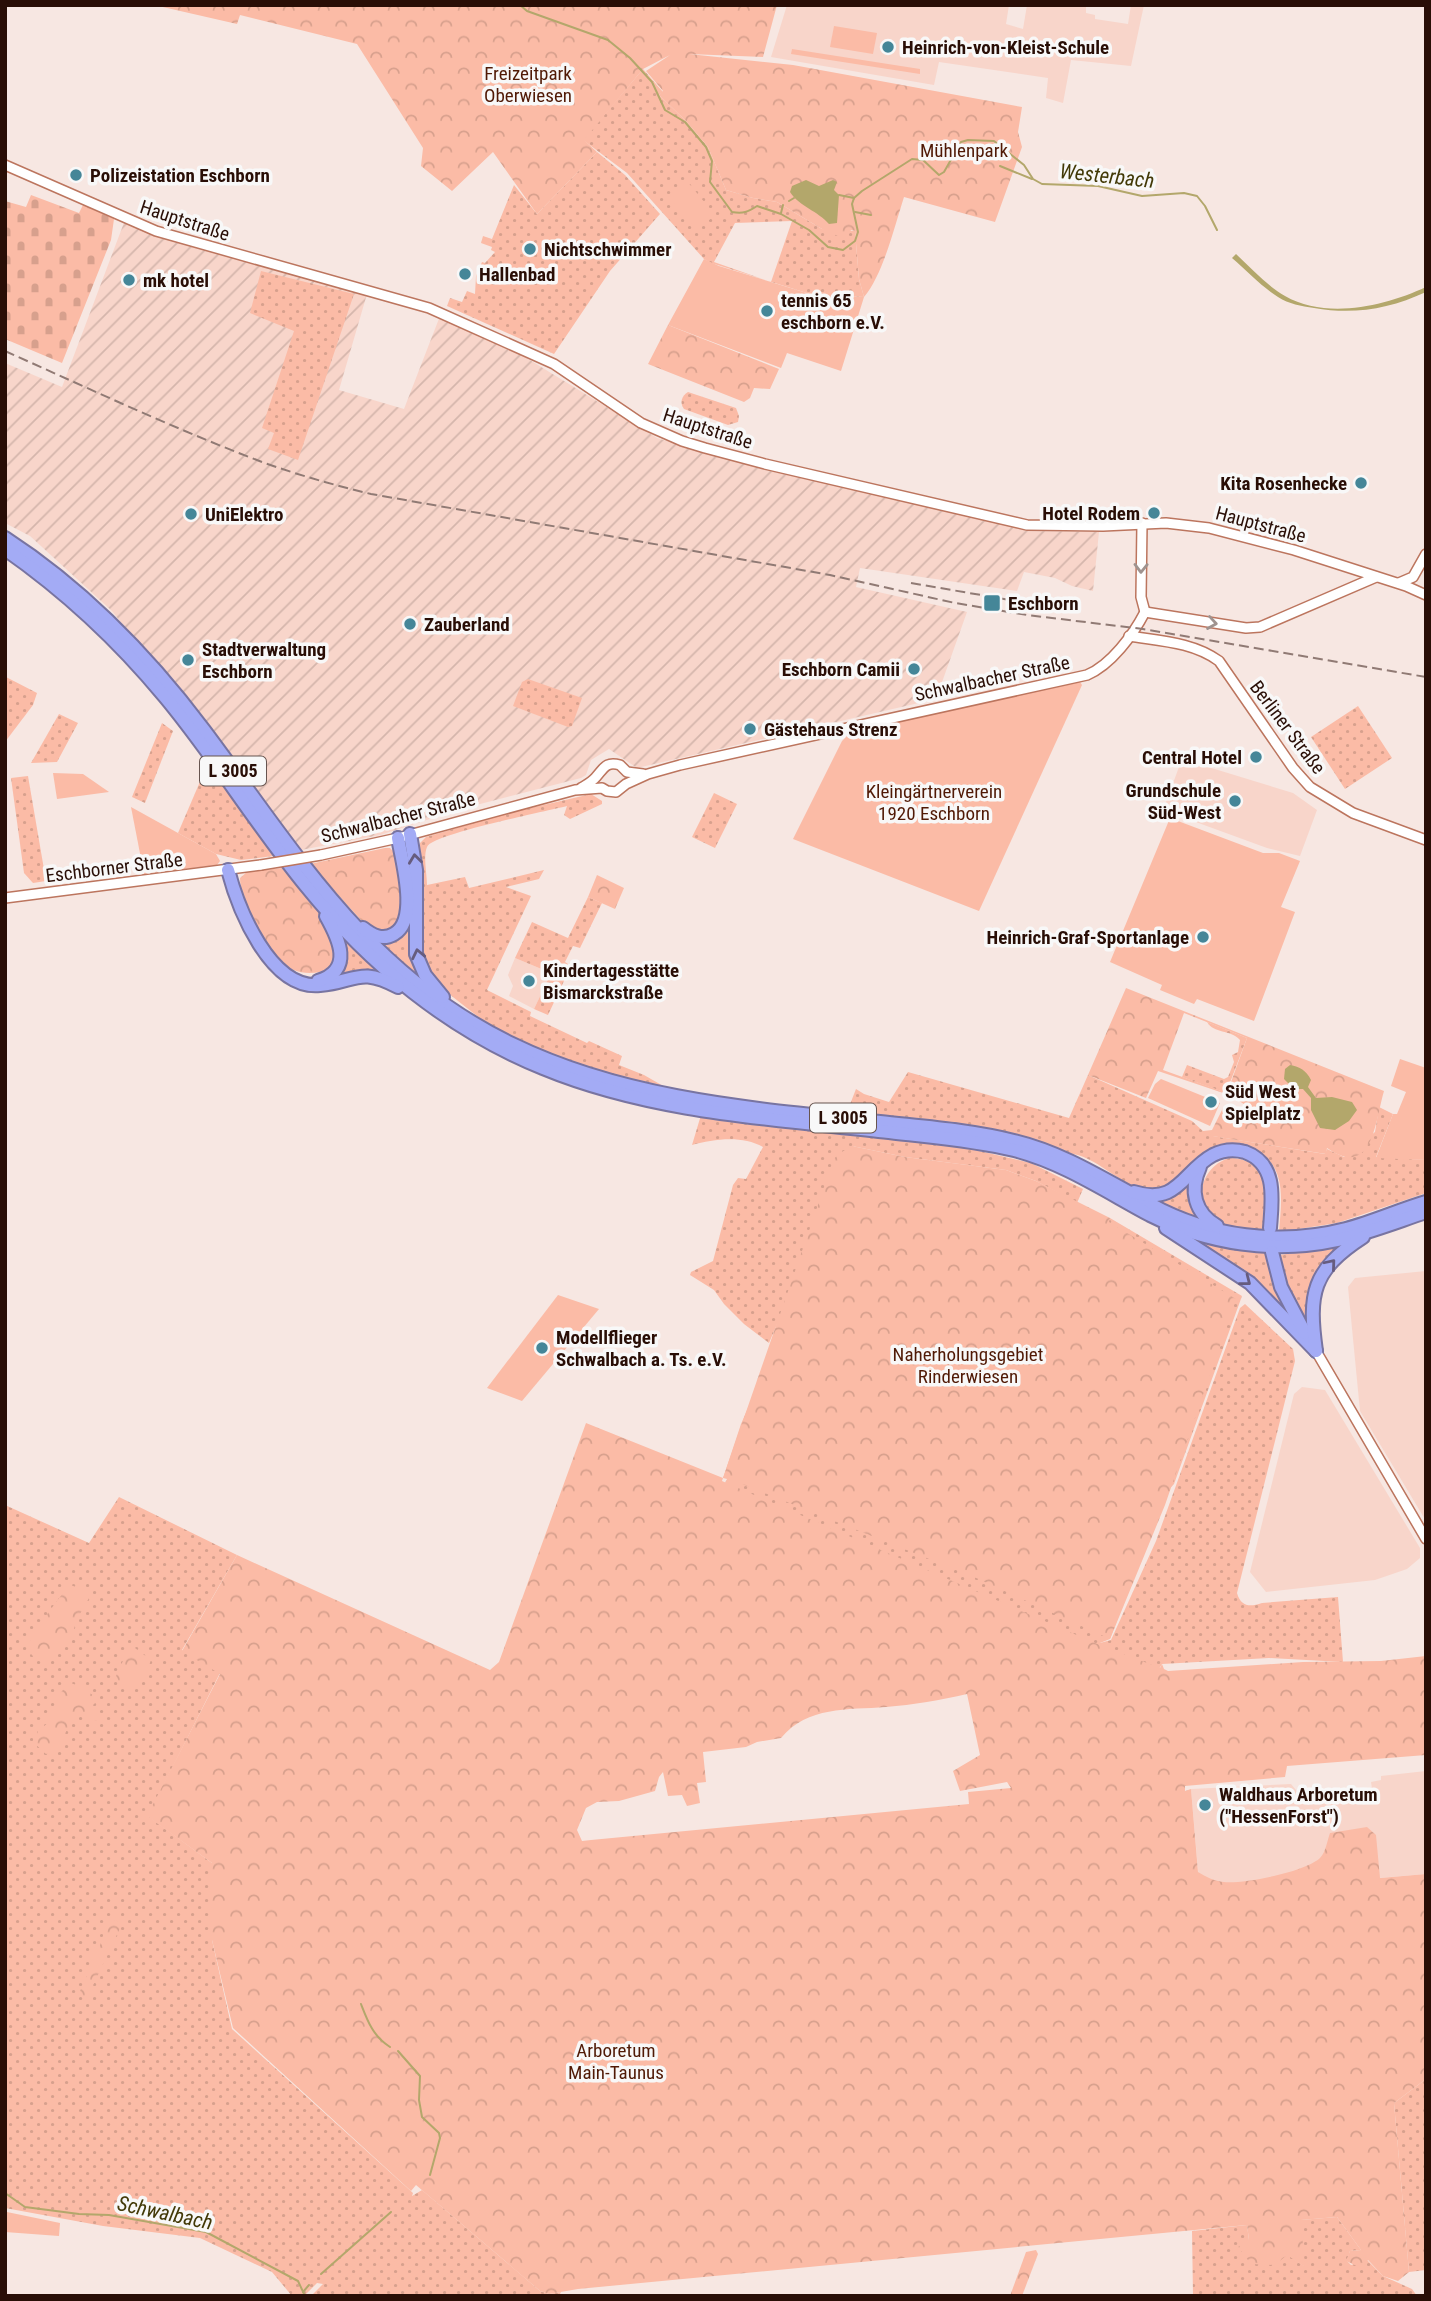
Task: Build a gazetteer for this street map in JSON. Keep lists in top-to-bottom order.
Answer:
{
  "streets": {
    "highway": ["L 3005"],
    "street": [
      "Hauptstraße",
      "Schwalbacher Straße",
      "Berliner Straße",
      "Eschborner Straße"
    ]
  },
  "crossings": [
    ["Schwalbacher Straße", "Berliner Straße"],
    ["Schwalbacher Straße", "Eschborner Straße"]
  ],
  "water": ["Westerbach", "Schwalbach"],
  "parks": [
    "Freizeitpark Oberwiesen",
    "Mühlenpark",
    "Kleingärtnerverein 1920 Eschborn",
    "Naherholungsgebiet Rinderwiesen",
    "Arboretum Main-Taunus"
  ],
  "places": {
    "other": [
      "Heinrich-von-Kleist-Schule",
      "Polizeistation Eschborn",
      "Nichtschwimmer",
      "Hallenbad",
      "mk hotel",
      "tennis 65 eschborn e.V.",
      "Kita Rosenhecke",
      "Hotel Rodem",
      "UniElektro",
      "Zauberland",
      "Stadtverwaltung Eschborn",
      "Eschborn Camii",
      "Gästehaus Strenz",
      "Central Hotel",
      "Grundschule Süd-West",
      "Heinrich-Graf-Sportanlage",
      "Kindertagesstätte Bismarckstraße",
      "Süd West Spielplatz",
      "Modellflieger Schwalbach a. Ts. e.V.",
      "Waldhaus Arboretum (\"HessenForst\")"
    ],
    "transit": ["Eschborn"]
  }
}
